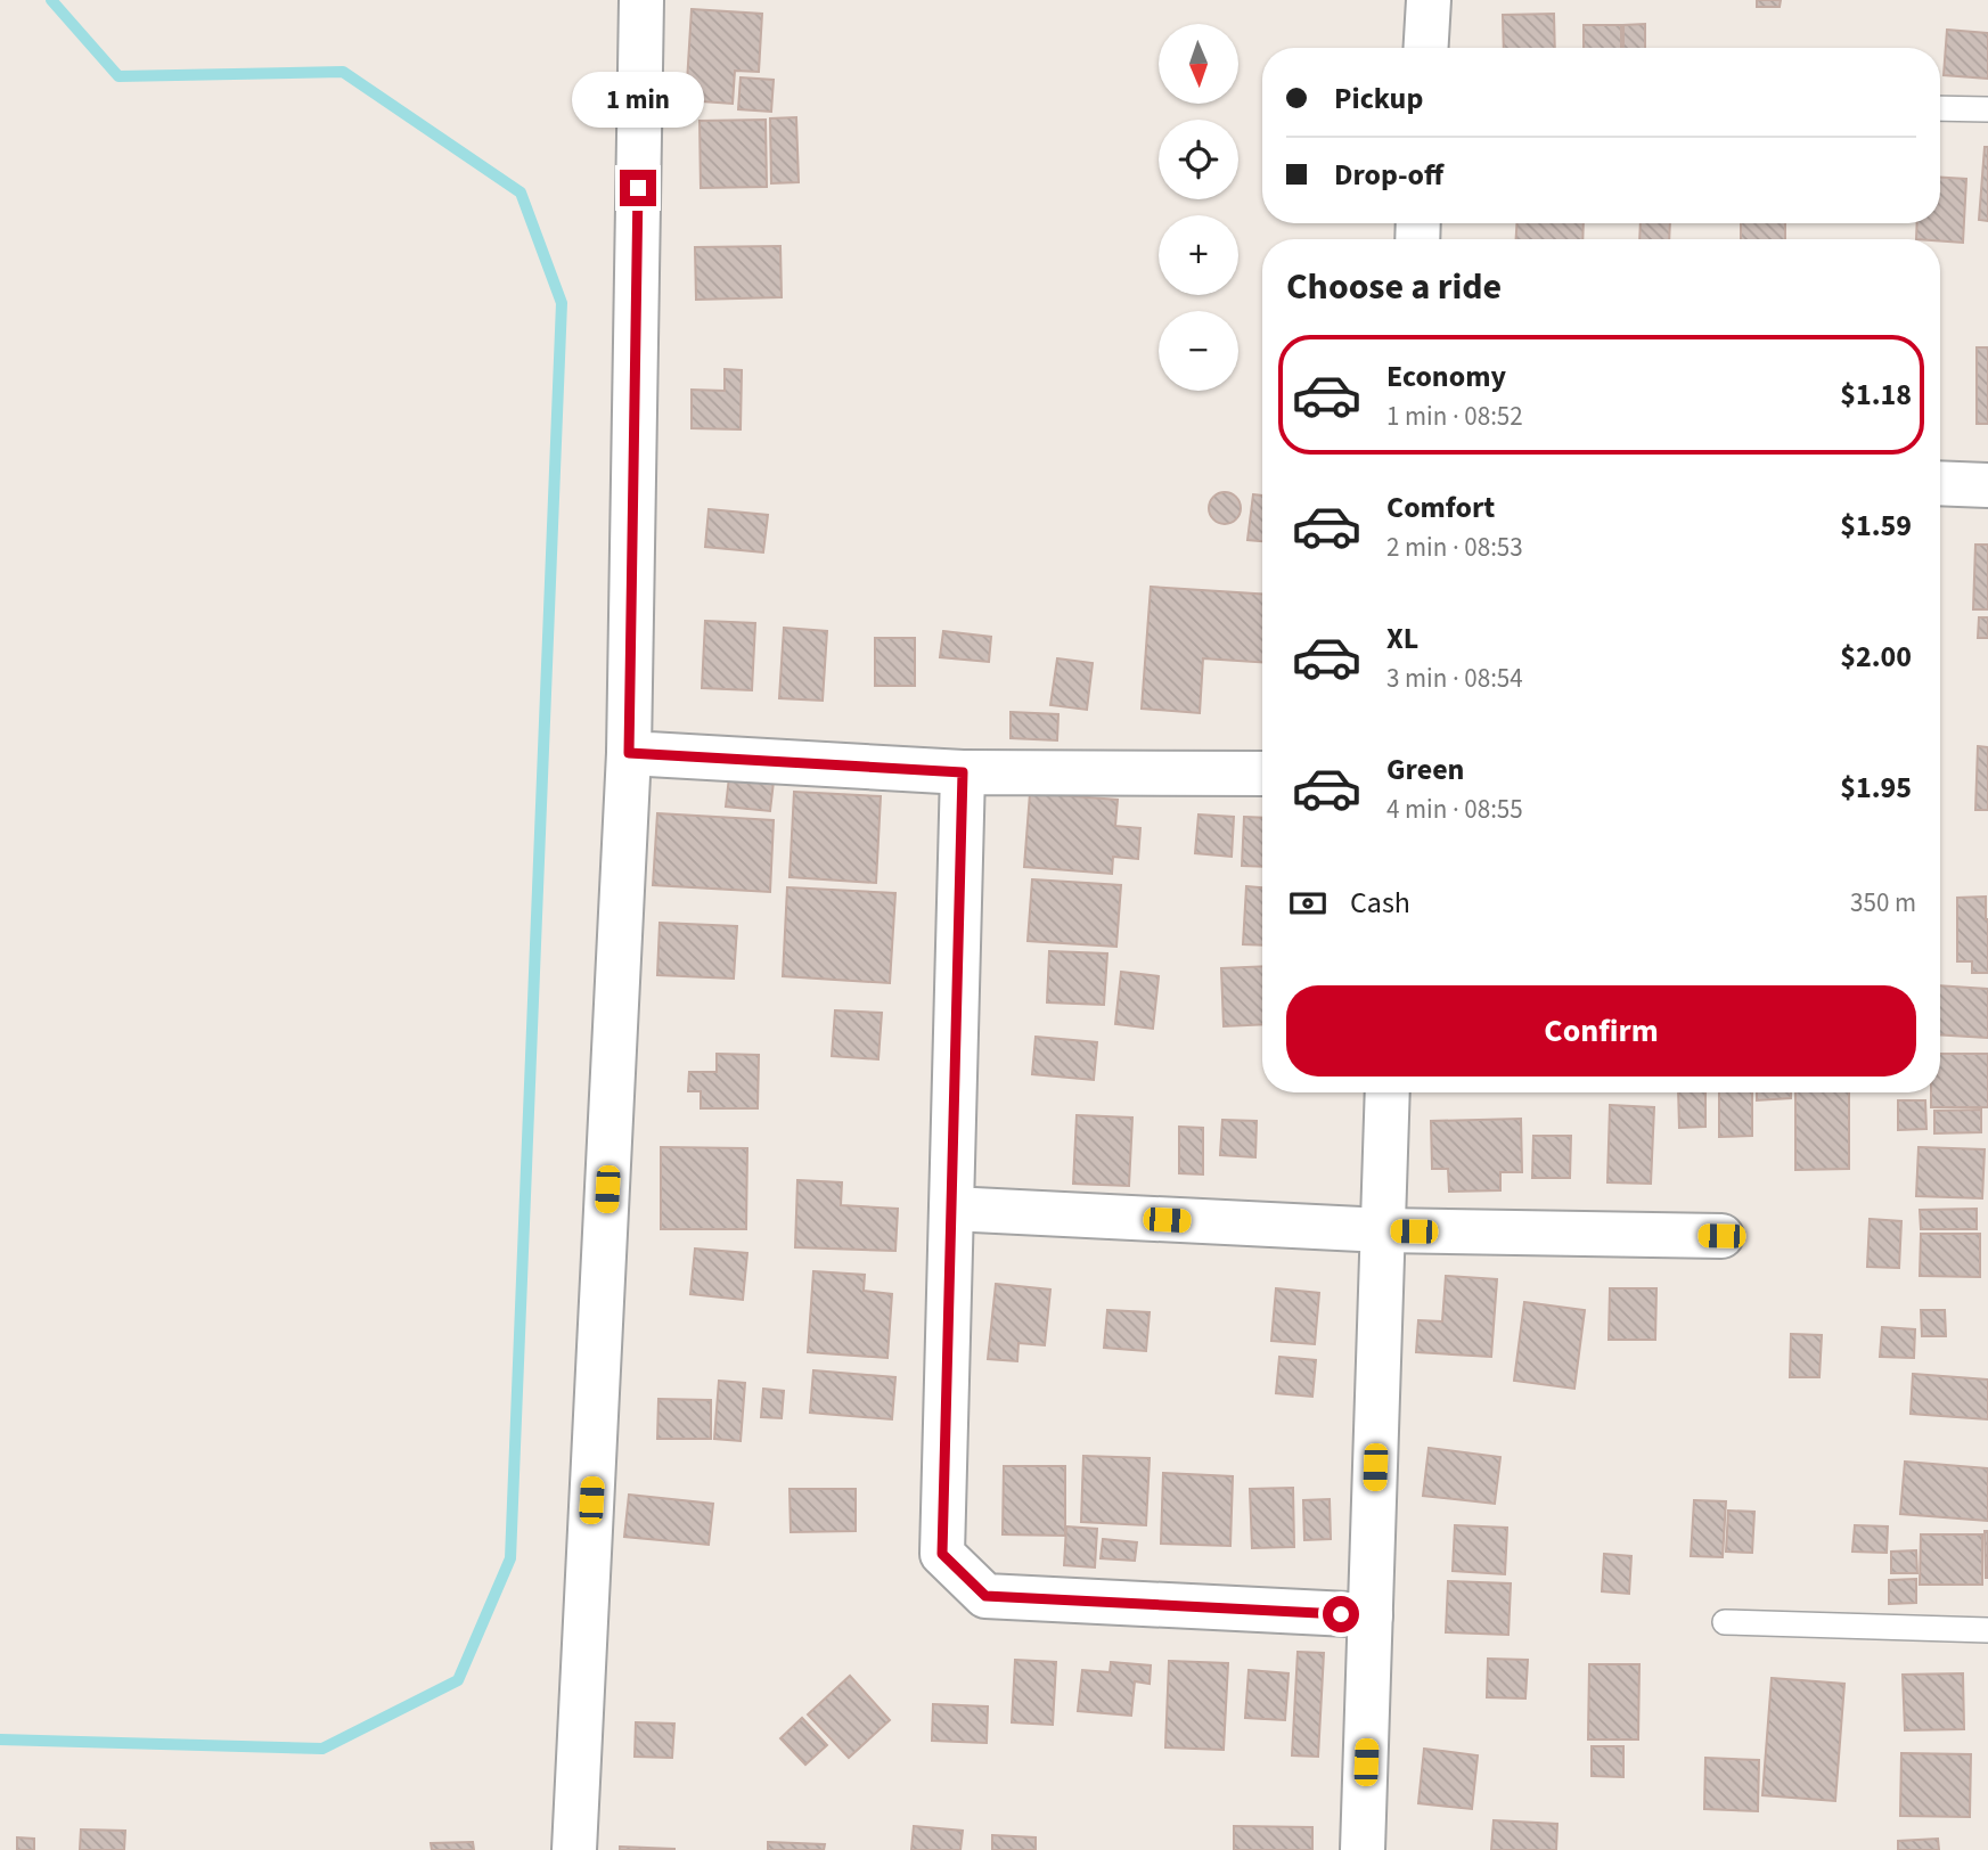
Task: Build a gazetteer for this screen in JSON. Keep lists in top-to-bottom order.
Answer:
{
  "north": "bottom",
  "page": {
    "map_buttons": ["+", "−"],
    "banner": ["Pickup", "Drop-off"],
    "bubble": "1 min",
    "heading": "Choose a ride",
    "list": [
      {
        "name": "Economy",
        "note": "1 min · 08:52",
        "value": "$1.18"
      },
      {
        "name": "Comfort",
        "note": "2 min · 08:53",
        "value": "$1.59"
      },
      {
        "name": "XL",
        "note": "3 min · 08:54",
        "value": "$2.00"
      },
      {
        "name": "Green",
        "note": "4 min · 08:55",
        "value": "$1.95"
      }
    ],
    "pay": ["Cash", "350 m"],
    "buttons": "Confirm"
  }
}
